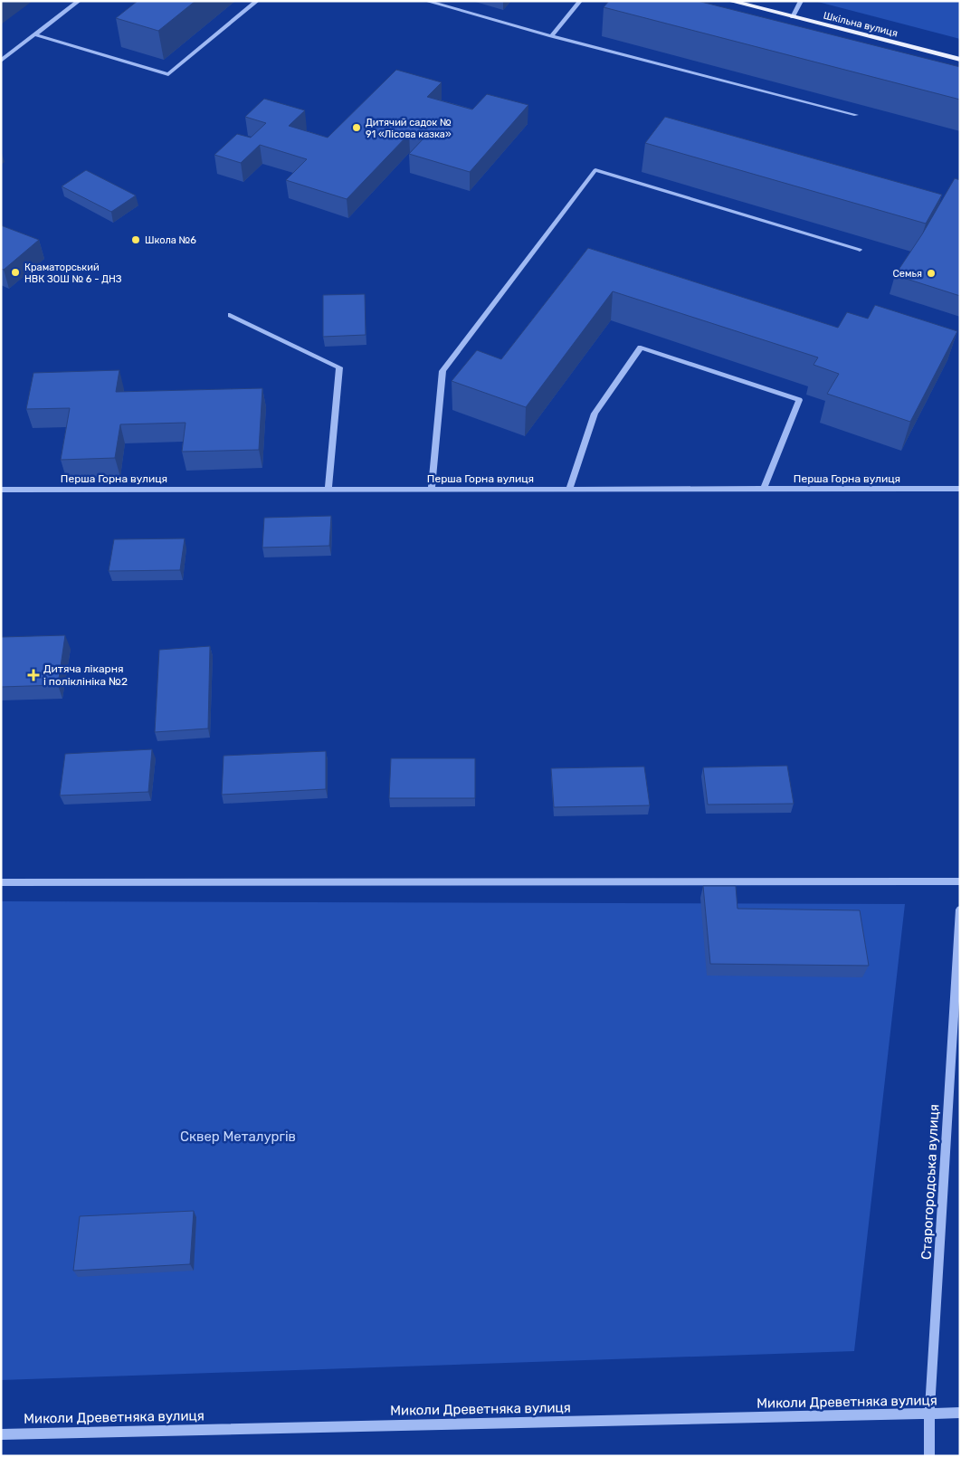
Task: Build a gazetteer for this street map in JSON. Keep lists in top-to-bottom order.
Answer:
{
  "streets": {
    "main road": ["Шкільна вулиця"],
    "street": ["Перша Горна вулиця", "Старогородська вулиця", "Миколи Древетняка вулиця"]
  },
  "crossings": [
    ["Старогородська вулиця", "Миколи Древетняка вулиця"]
  ],
  "parks": ["Сквер Металургів"],
  "places": {
    "other": [
      "Дитячий садок № 91 «Лісова казка»",
      "Школа №6",
      "Краматорський НВК ЗОШ № 6 - ДНЗ",
      "Семья"
    ],
    "health": ["Дитяча лікарня і поліклініка №2"]
  }
}
